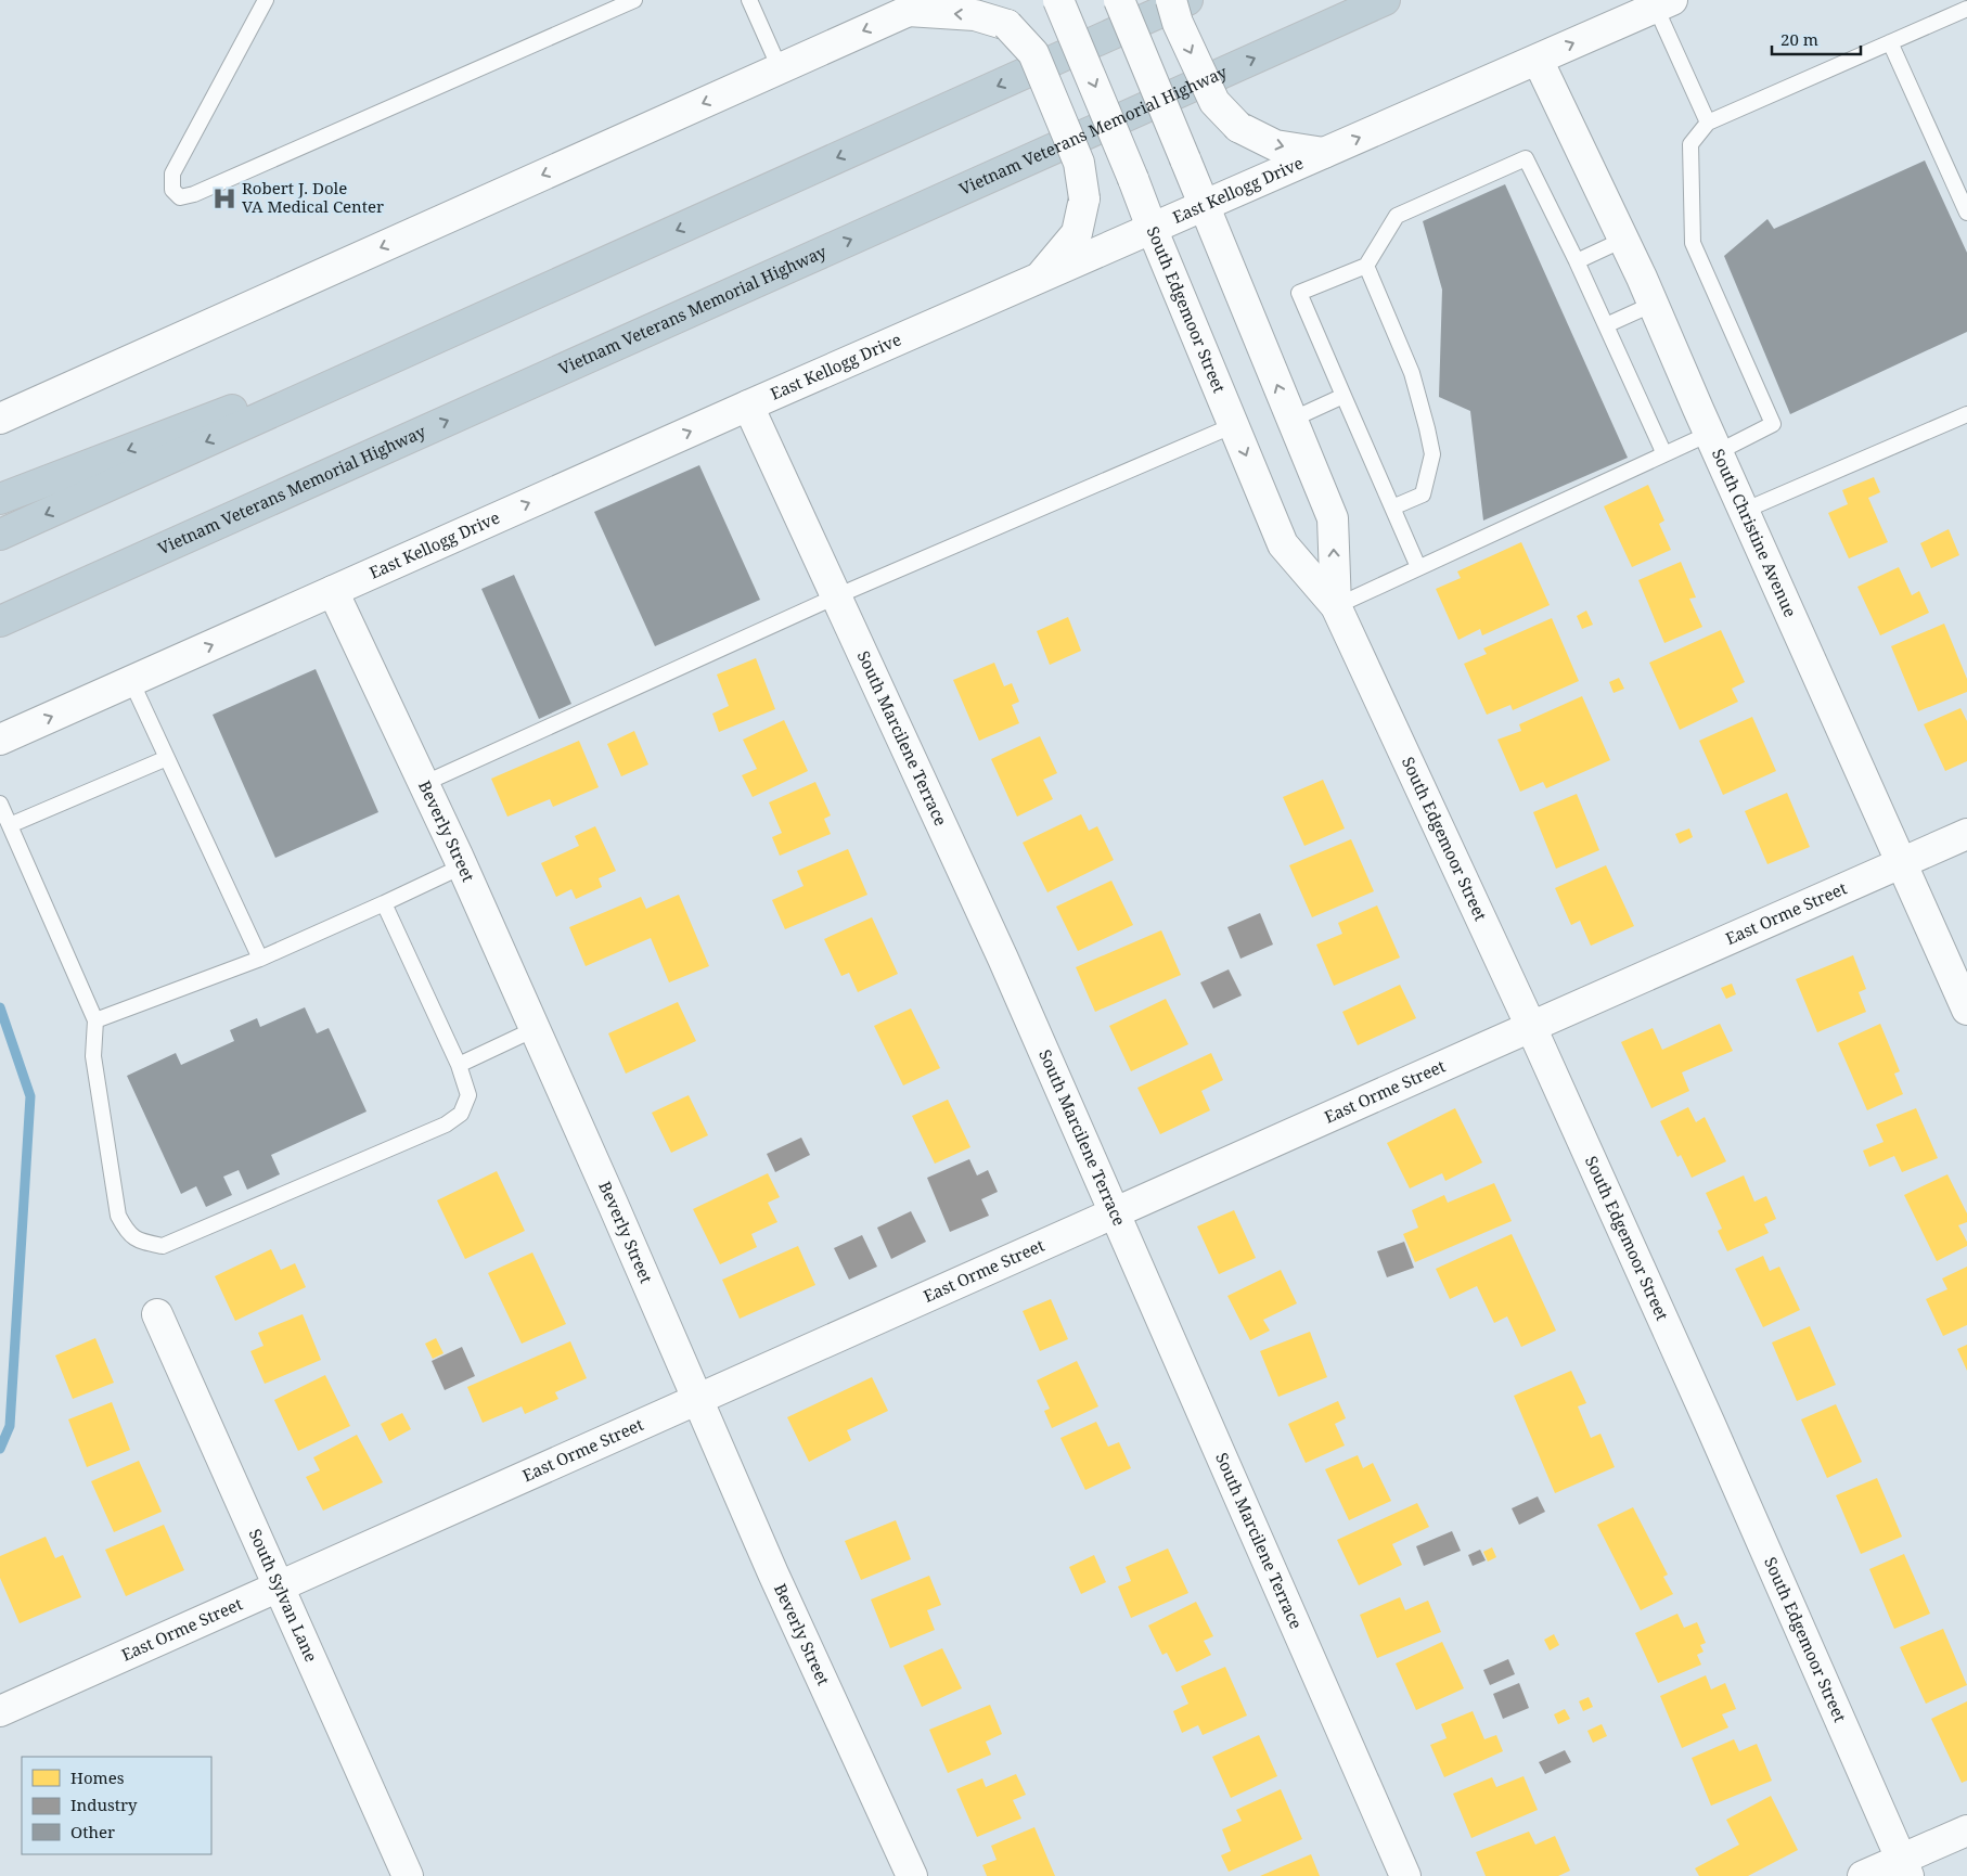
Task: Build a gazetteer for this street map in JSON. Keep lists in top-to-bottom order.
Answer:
{
  "streets": {
    "highway": ["Vietnam Veterans Memorial Highway"],
    "street": [
      "East Kellogg Drive",
      "South Edgemoor Street",
      "South Christine Avenue",
      "South Marcilene Terrace",
      "Beverly Street",
      "East Orme Street",
      "South Sylvan Lane"
    ]
  },
  "crossings": [
    ["East Kellogg Drive", "South Edgemoor Street"],
    ["East Kellogg Drive", "South Christine Avenue"],
    ["East Kellogg Drive", "South Marcilene Terrace"],
    ["East Kellogg Drive", "Beverly Street"],
    ["South Edgemoor Street", "East Orme Street"],
    ["South Christine Avenue", "East Orme Street"],
    ["South Marcilene Terrace", "East Orme Street"],
    ["Beverly Street", "East Orme Street"],
    ["East Orme Street", "South Sylvan Lane"]
  ],
  "one_way": ["East Kellogg Drive"],
  "places": {
    "hospital": ["Robert J. Dole VA Medical Center"]
  },
  "legend": ["Homes", "Industry", "Other"],
  "scale_bar": "20 m"
}
